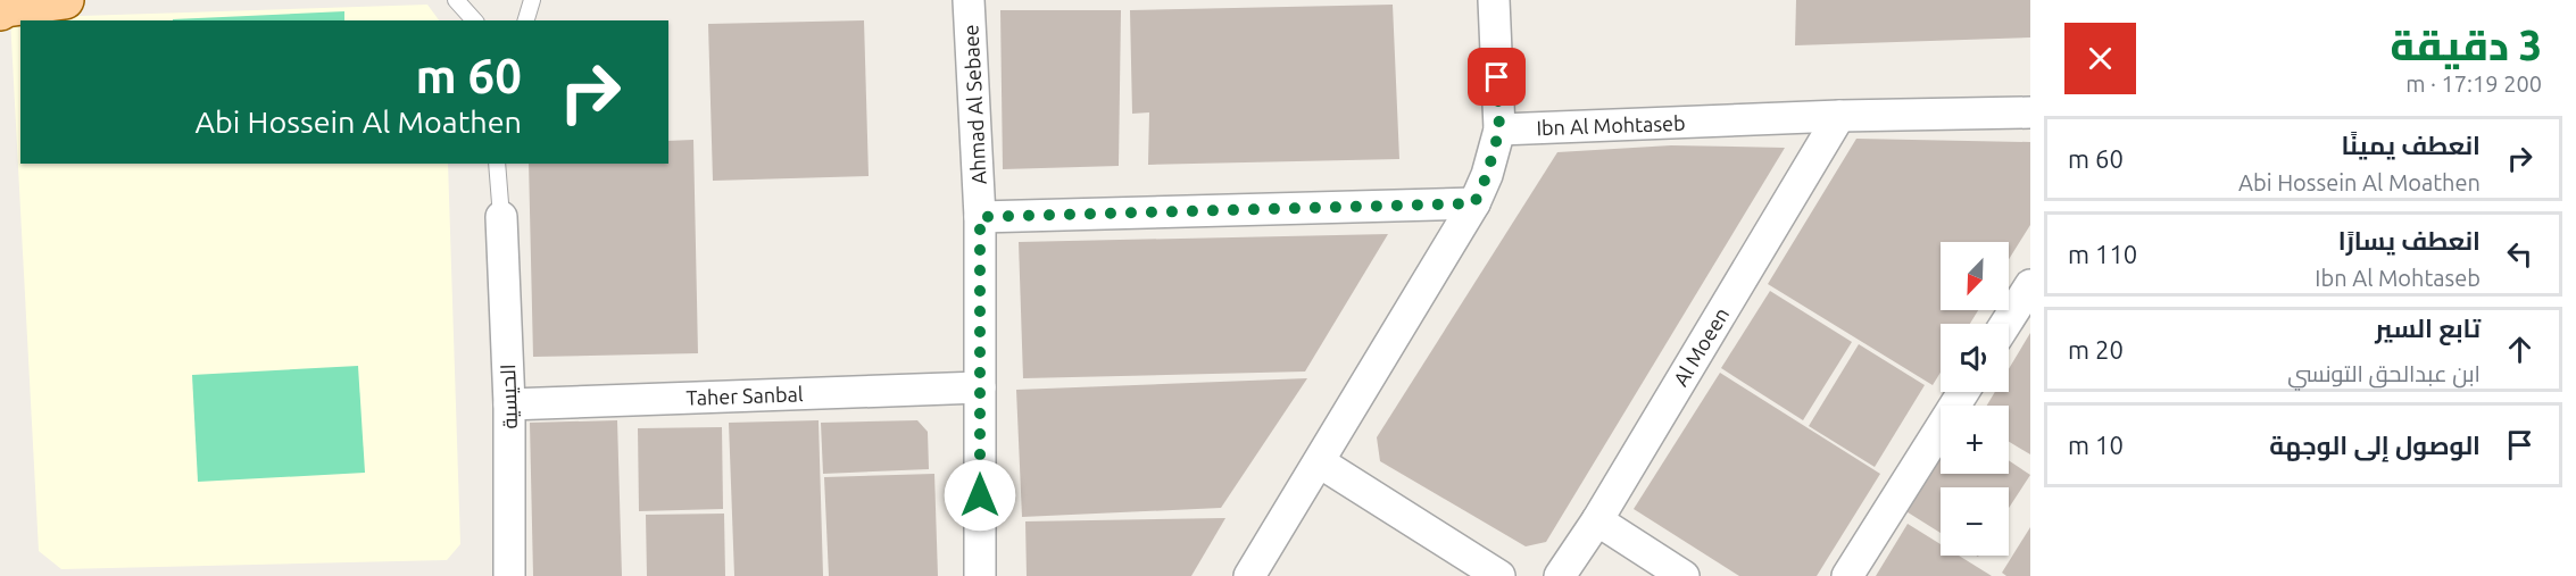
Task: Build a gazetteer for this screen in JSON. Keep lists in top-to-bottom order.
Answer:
{
  "streets": {
    "street": [
      "Ahmad Al Sebaee",
      "Ibn Al Mohtaseb",
      "Al Moeen",
      "Taher Sanbal",
      "الحيسية"
    ]
  },
  "crossings": [
    ["Ahmad Al Sebaee", "Taher Sanbal"],
    ["Ibn Al Mohtaseb", "Al Moeen"],
    ["Taher Sanbal", "الحيسية"]
  ],
  "north": "bottom left",
  "page": {
    "heading": ["3 دقيقة", "200 m · 17:19"],
    "turn": ["60 m", "Abi Hossein Al Moathen"],
    "list": [
      {
        "name": "انعطف يمينًا",
        "note": "Abi Hossein Al Moathen",
        "value": "60 m"
      },
      {
        "name": "انعطف يسارًا",
        "note": "Ibn Al Mohtaseb",
        "value": "110 m"
      },
      {
        "name": "تابع السير",
        "note": "ابن عبدالحق التونسي",
        "value": "20 m"
      },
      {
        "name": "الوصول إلى الوجهة",
        "value": "10 m"
      }
    ],
    "map_buttons": ["+", "−"]
  }
}
